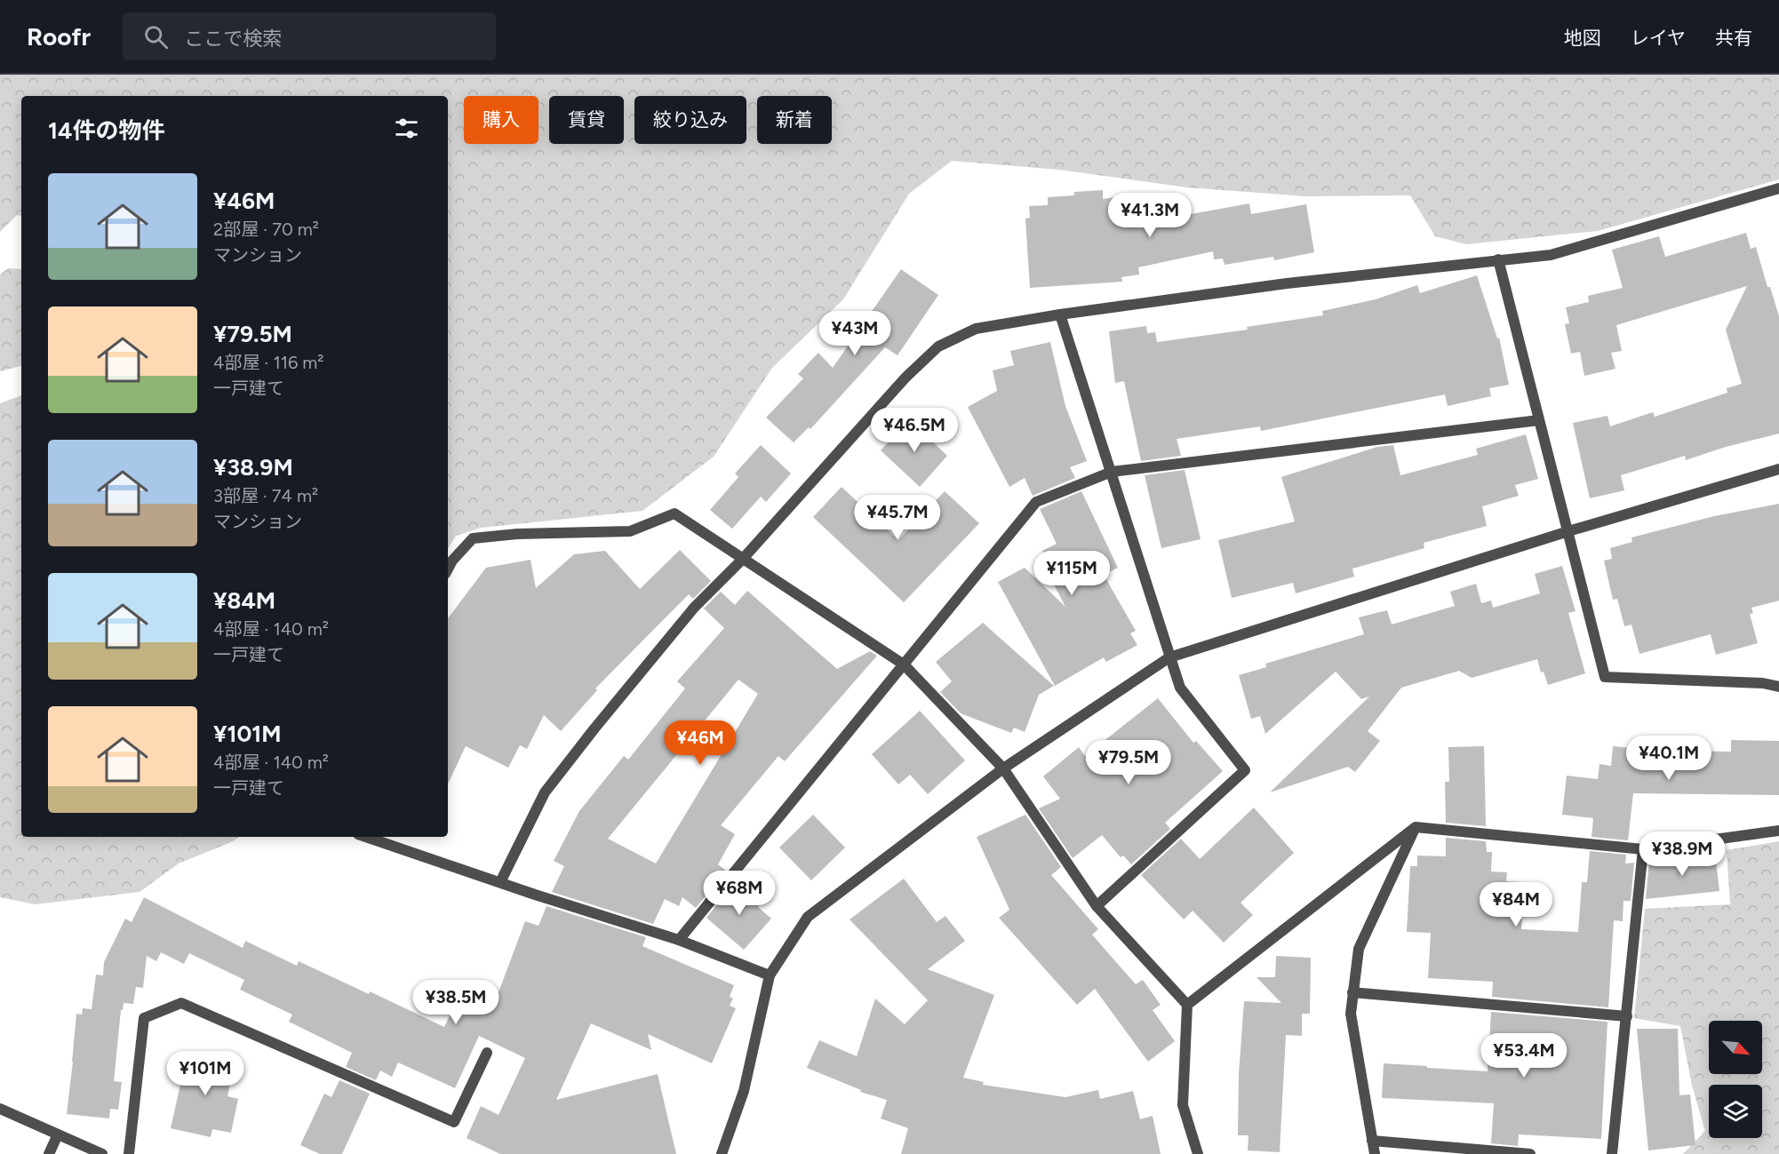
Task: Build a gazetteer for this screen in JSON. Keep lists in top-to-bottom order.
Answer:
{
  "north": "bottom right",
  "page": {
    "header": "Roofr",
    "search": "ここで検索",
    "nav": ["地図", "レイヤ", "共有"],
    "chip": [
      "購入",
      "賃貸",
      "絞り込み",
      "新着"
    ],
    "heading": "14件の物件",
    "list": [
      {
        "name": "¥46M",
        "note": "2部屋 · 70 m² · マンション"
      },
      {
        "name": "¥79.5M",
        "note": "4部屋 · 116 m² · 一戸建て"
      },
      {
        "name": "¥38.9M",
        "note": "3部屋 · 74 m² · マンション"
      },
      {
        "name": "¥84M",
        "note": "4部屋 · 140 m² · 一戸建て"
      },
      {
        "name": "¥101M",
        "note": "4部屋 · 140 m² · 一戸建て"
      }
    ],
    "price": [
      "¥41.3M",
      "¥43M",
      "¥46.5M",
      "¥45.7M",
      "¥115M",
      "¥46M",
      "¥40.1M",
      "¥79.5M",
      "¥38.9M",
      "¥68M",
      "¥84M",
      "¥38.5M",
      "¥53.4M",
      "¥101M"
    ]
  }
}
